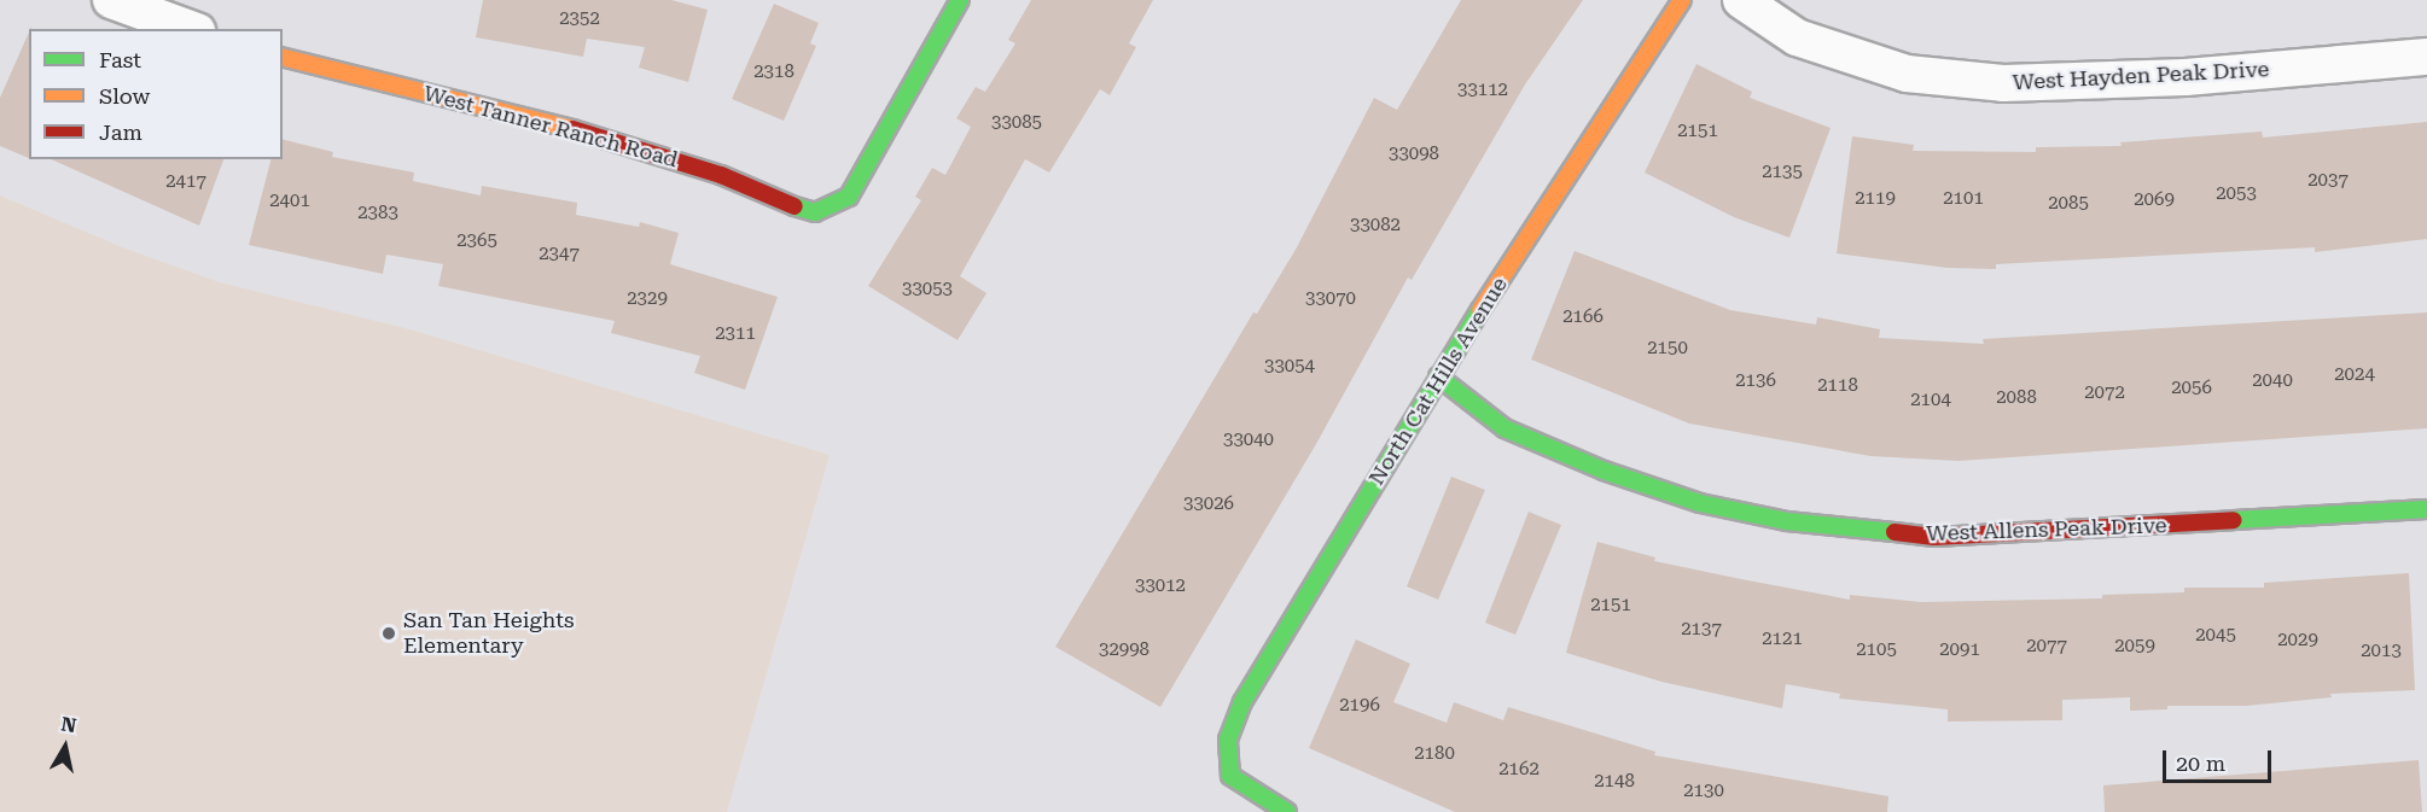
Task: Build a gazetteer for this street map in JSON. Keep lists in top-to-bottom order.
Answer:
{
  "streets": {
    "street": [
      "West Hayden Peak Drive",
      "West Tanner Ranch Road",
      "North Cat Hills Avenue",
      "West Allens Peak Drive"
    ]
  },
  "crossings": [
    ["North Cat Hills Avenue", "West Allens Peak Drive"]
  ],
  "places": ["San Tan Heights Elementary"],
  "house_numbers": [
    "2352",
    "2318",
    "33112",
    "33085",
    "2151",
    "33098",
    "2135",
    "2037",
    "2417",
    "2053",
    "2119",
    "2101",
    "2069",
    "2401",
    "2085",
    "2383",
    "33082",
    "2365",
    "2347",
    "33053",
    "2329",
    "33070",
    "2166",
    "2311",
    "2150",
    "33054",
    "2024",
    "2136",
    "2040",
    "2118",
    "2056",
    "2072",
    "2088",
    "2104",
    "33040",
    "33026",
    "33012",
    "2151",
    "2137",
    "2045",
    "2121",
    "2029",
    "2077",
    "2059",
    "32998",
    "2105",
    "2091",
    "2013",
    "2196",
    "2180",
    "2162",
    "2148",
    "2130"
  ],
  "legend": ["Fast", "Slow", "Jam"],
  "scale_bar": "20 m",
  "north": "top"
}
